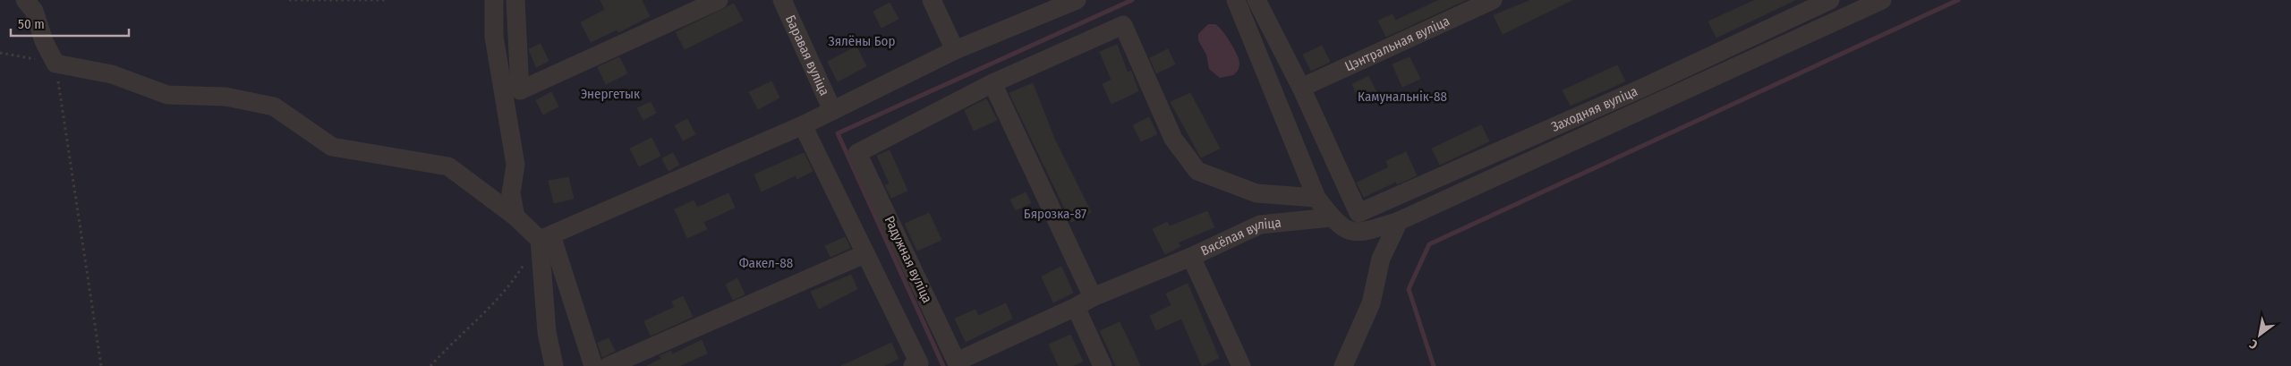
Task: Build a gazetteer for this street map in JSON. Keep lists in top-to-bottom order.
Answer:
{
  "streets": {
    "street": [
      "Цэнтральная вуліца",
      "Баравая вуліца",
      "Заходняя вуліца",
      "Вясёлая вуліца",
      "Радужная вуліца"
    ]
  },
  "crossings": [
    ["Цэнтральная вуліца", "Заходняя вуліца"]
  ],
  "parks": [
    "Зялёны Бор",
    "Энергетык",
    "Камунальнік-88",
    "Бярозка-87",
    "Факел-88"
  ],
  "scale_bar": "50 m",
  "north": "bottom left"
}
